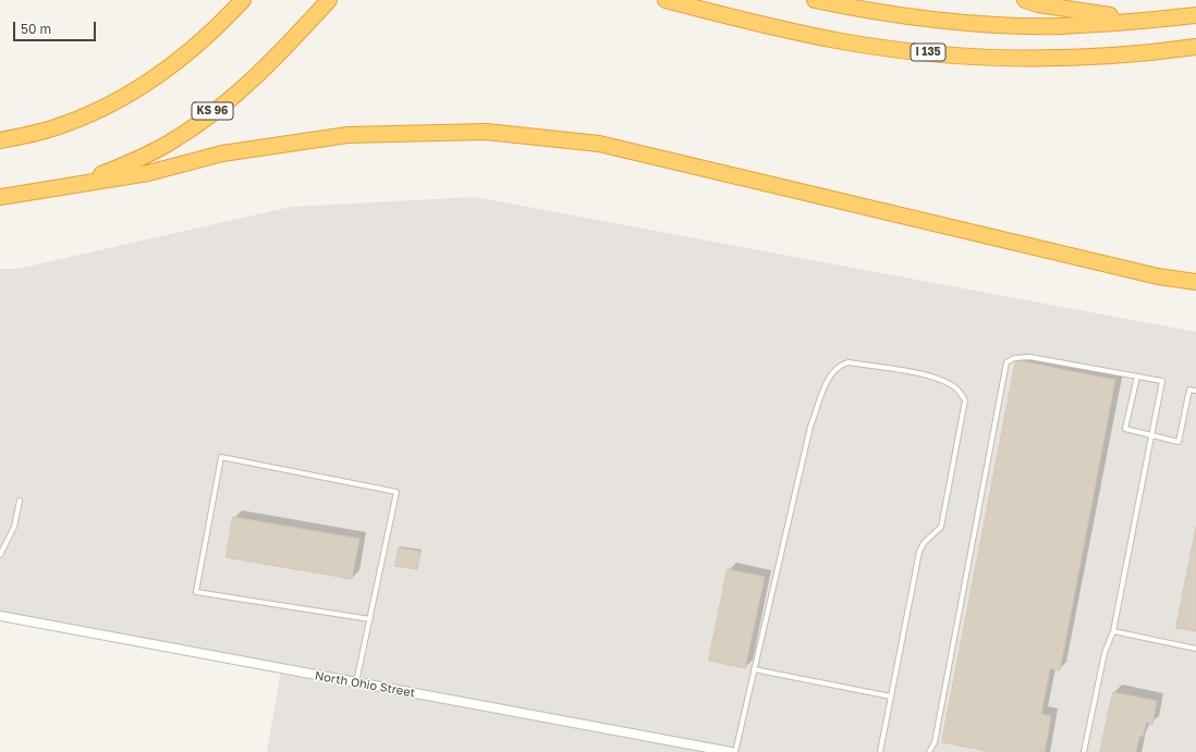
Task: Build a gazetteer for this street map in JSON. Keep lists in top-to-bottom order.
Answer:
{
  "streets": {
    "highway": ["I 135", "KS 96"],
    "street": ["North Ohio Street"]
  },
  "scale_bar": "50 m"
}
